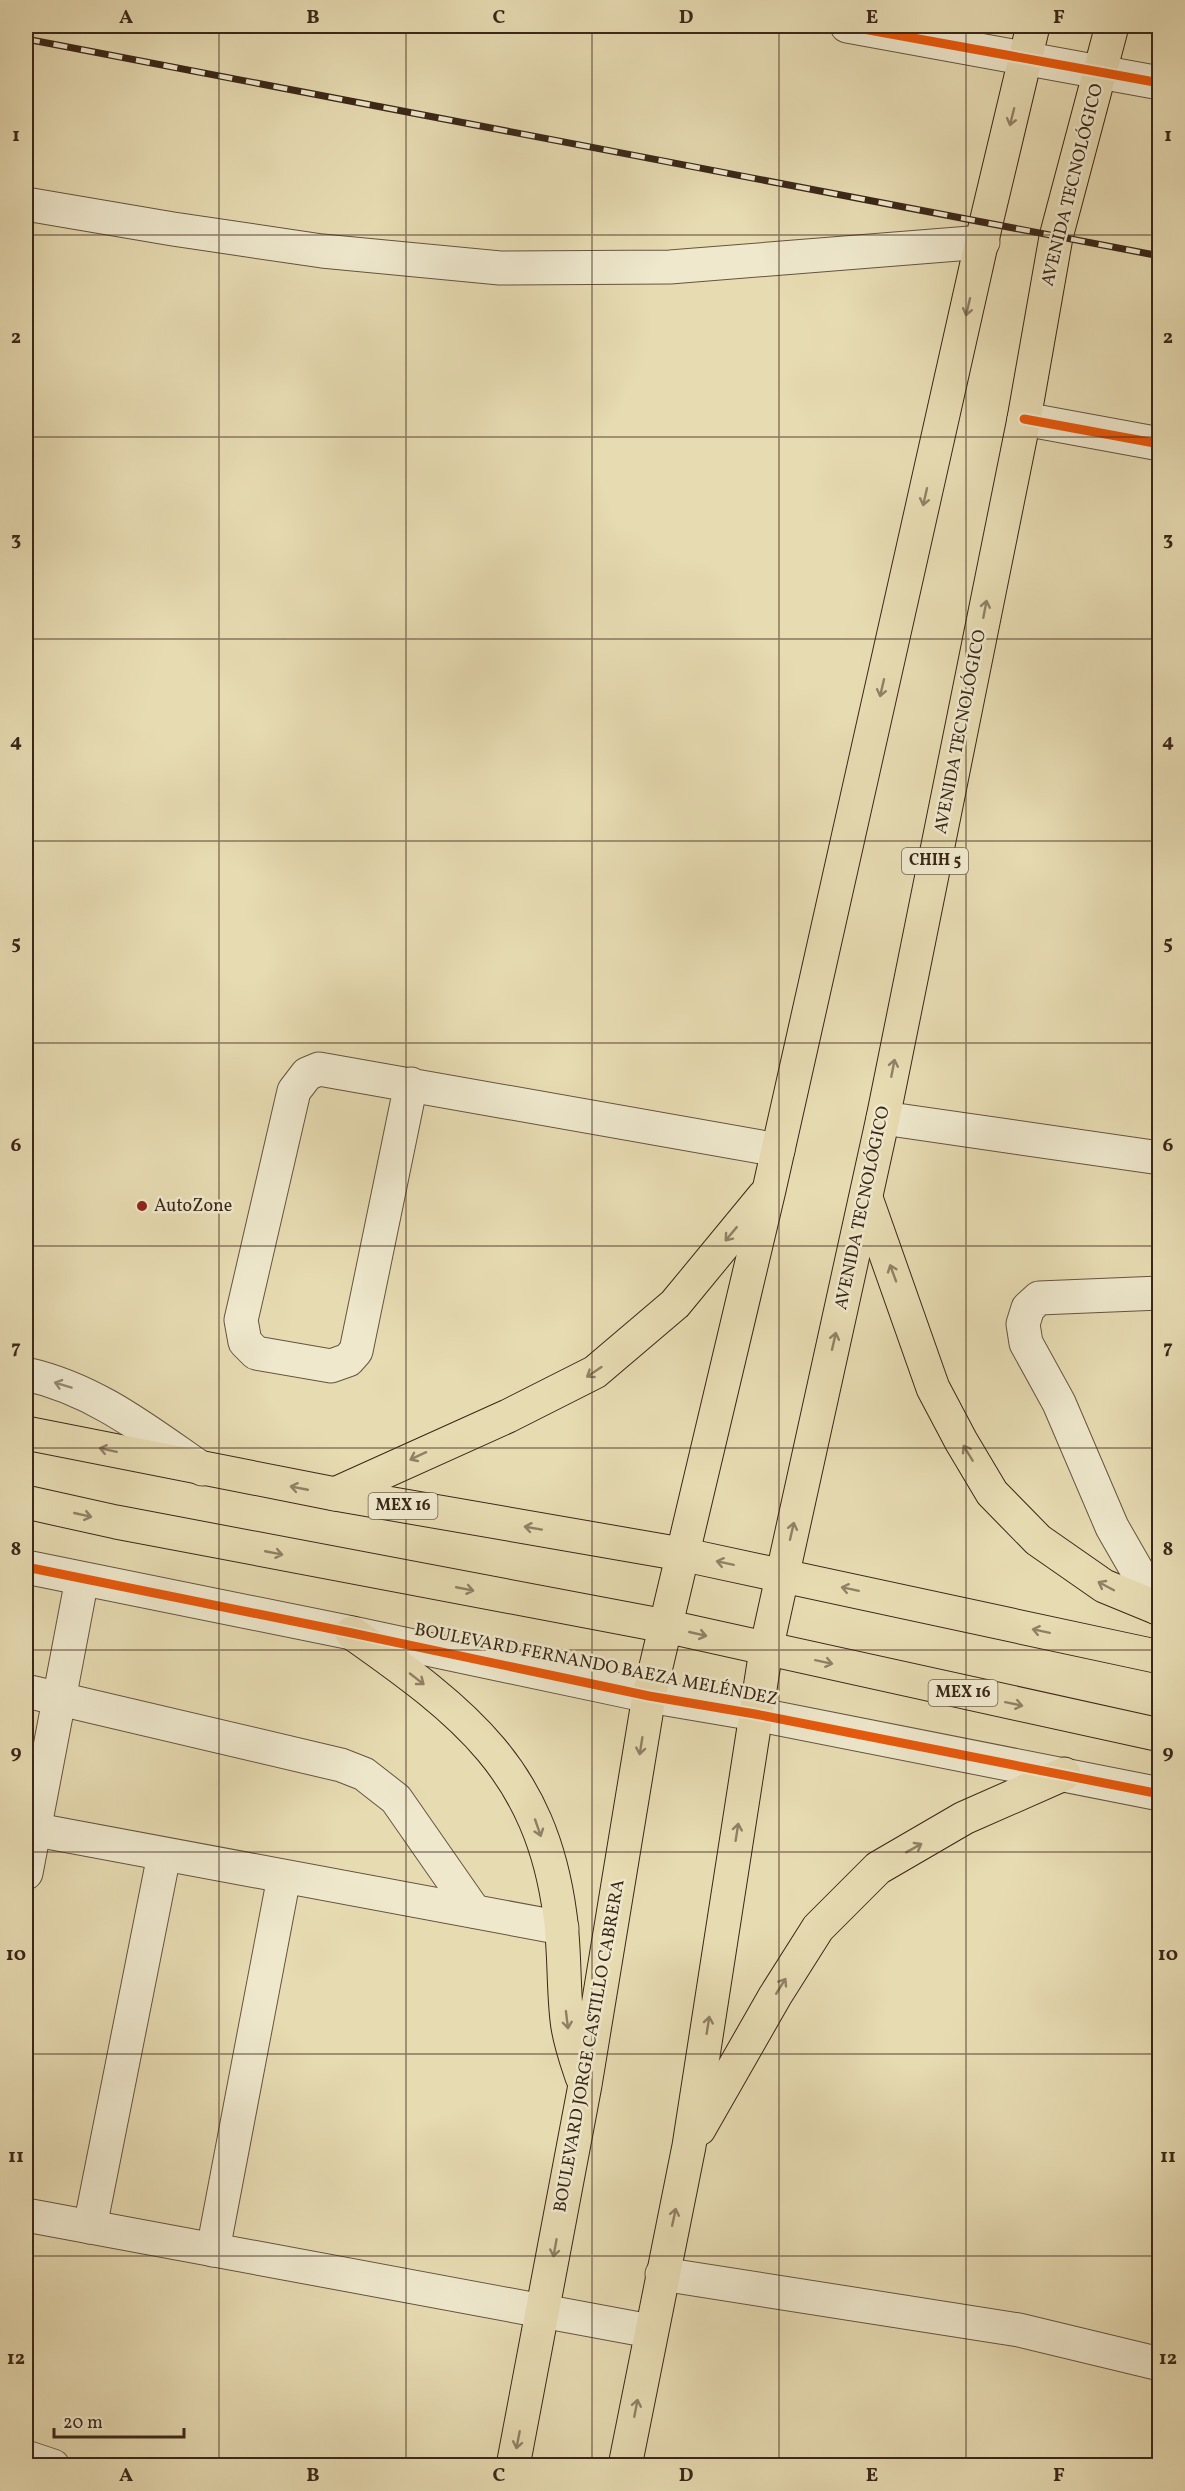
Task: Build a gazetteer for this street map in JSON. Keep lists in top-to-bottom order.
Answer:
{
  "streets": {
    "main road": [
      "AVENIDA TECNOLÓGICO",
      "CHIH 5",
      "MEX 16",
      "BOULEVARD JORGE CASTILLO CABRERA"
    ],
    "street": ["BOULEVARD FERNANDO BAEZA MELÉNDEZ"]
  },
  "crossings": [
    ["AVENIDA TECNOLÓGICO", "MEX 16"],
    ["AVENIDA TECNOLÓGICO", "BOULEVARD FERNANDO BAEZA MELÉNDEZ"],
    ["MEX 16", "BOULEVARD JORGE CASTILLO CABRERA"],
    ["BOULEVARD FERNANDO BAEZA MELÉNDEZ", "BOULEVARD JORGE CASTILLO CABRERA"]
  ],
  "places": ["AutoZone"],
  "scale_bar": "20 m",
  "grid": {
    "columns": [
      "A",
      "B",
      "C",
      "D",
      "E",
      "F"
    ],
    "rows": [
      "1",
      "2",
      "3",
      "4",
      "5",
      "6",
      "7",
      "8",
      "9",
      "10",
      "11",
      "12"
    ]
  }
}
